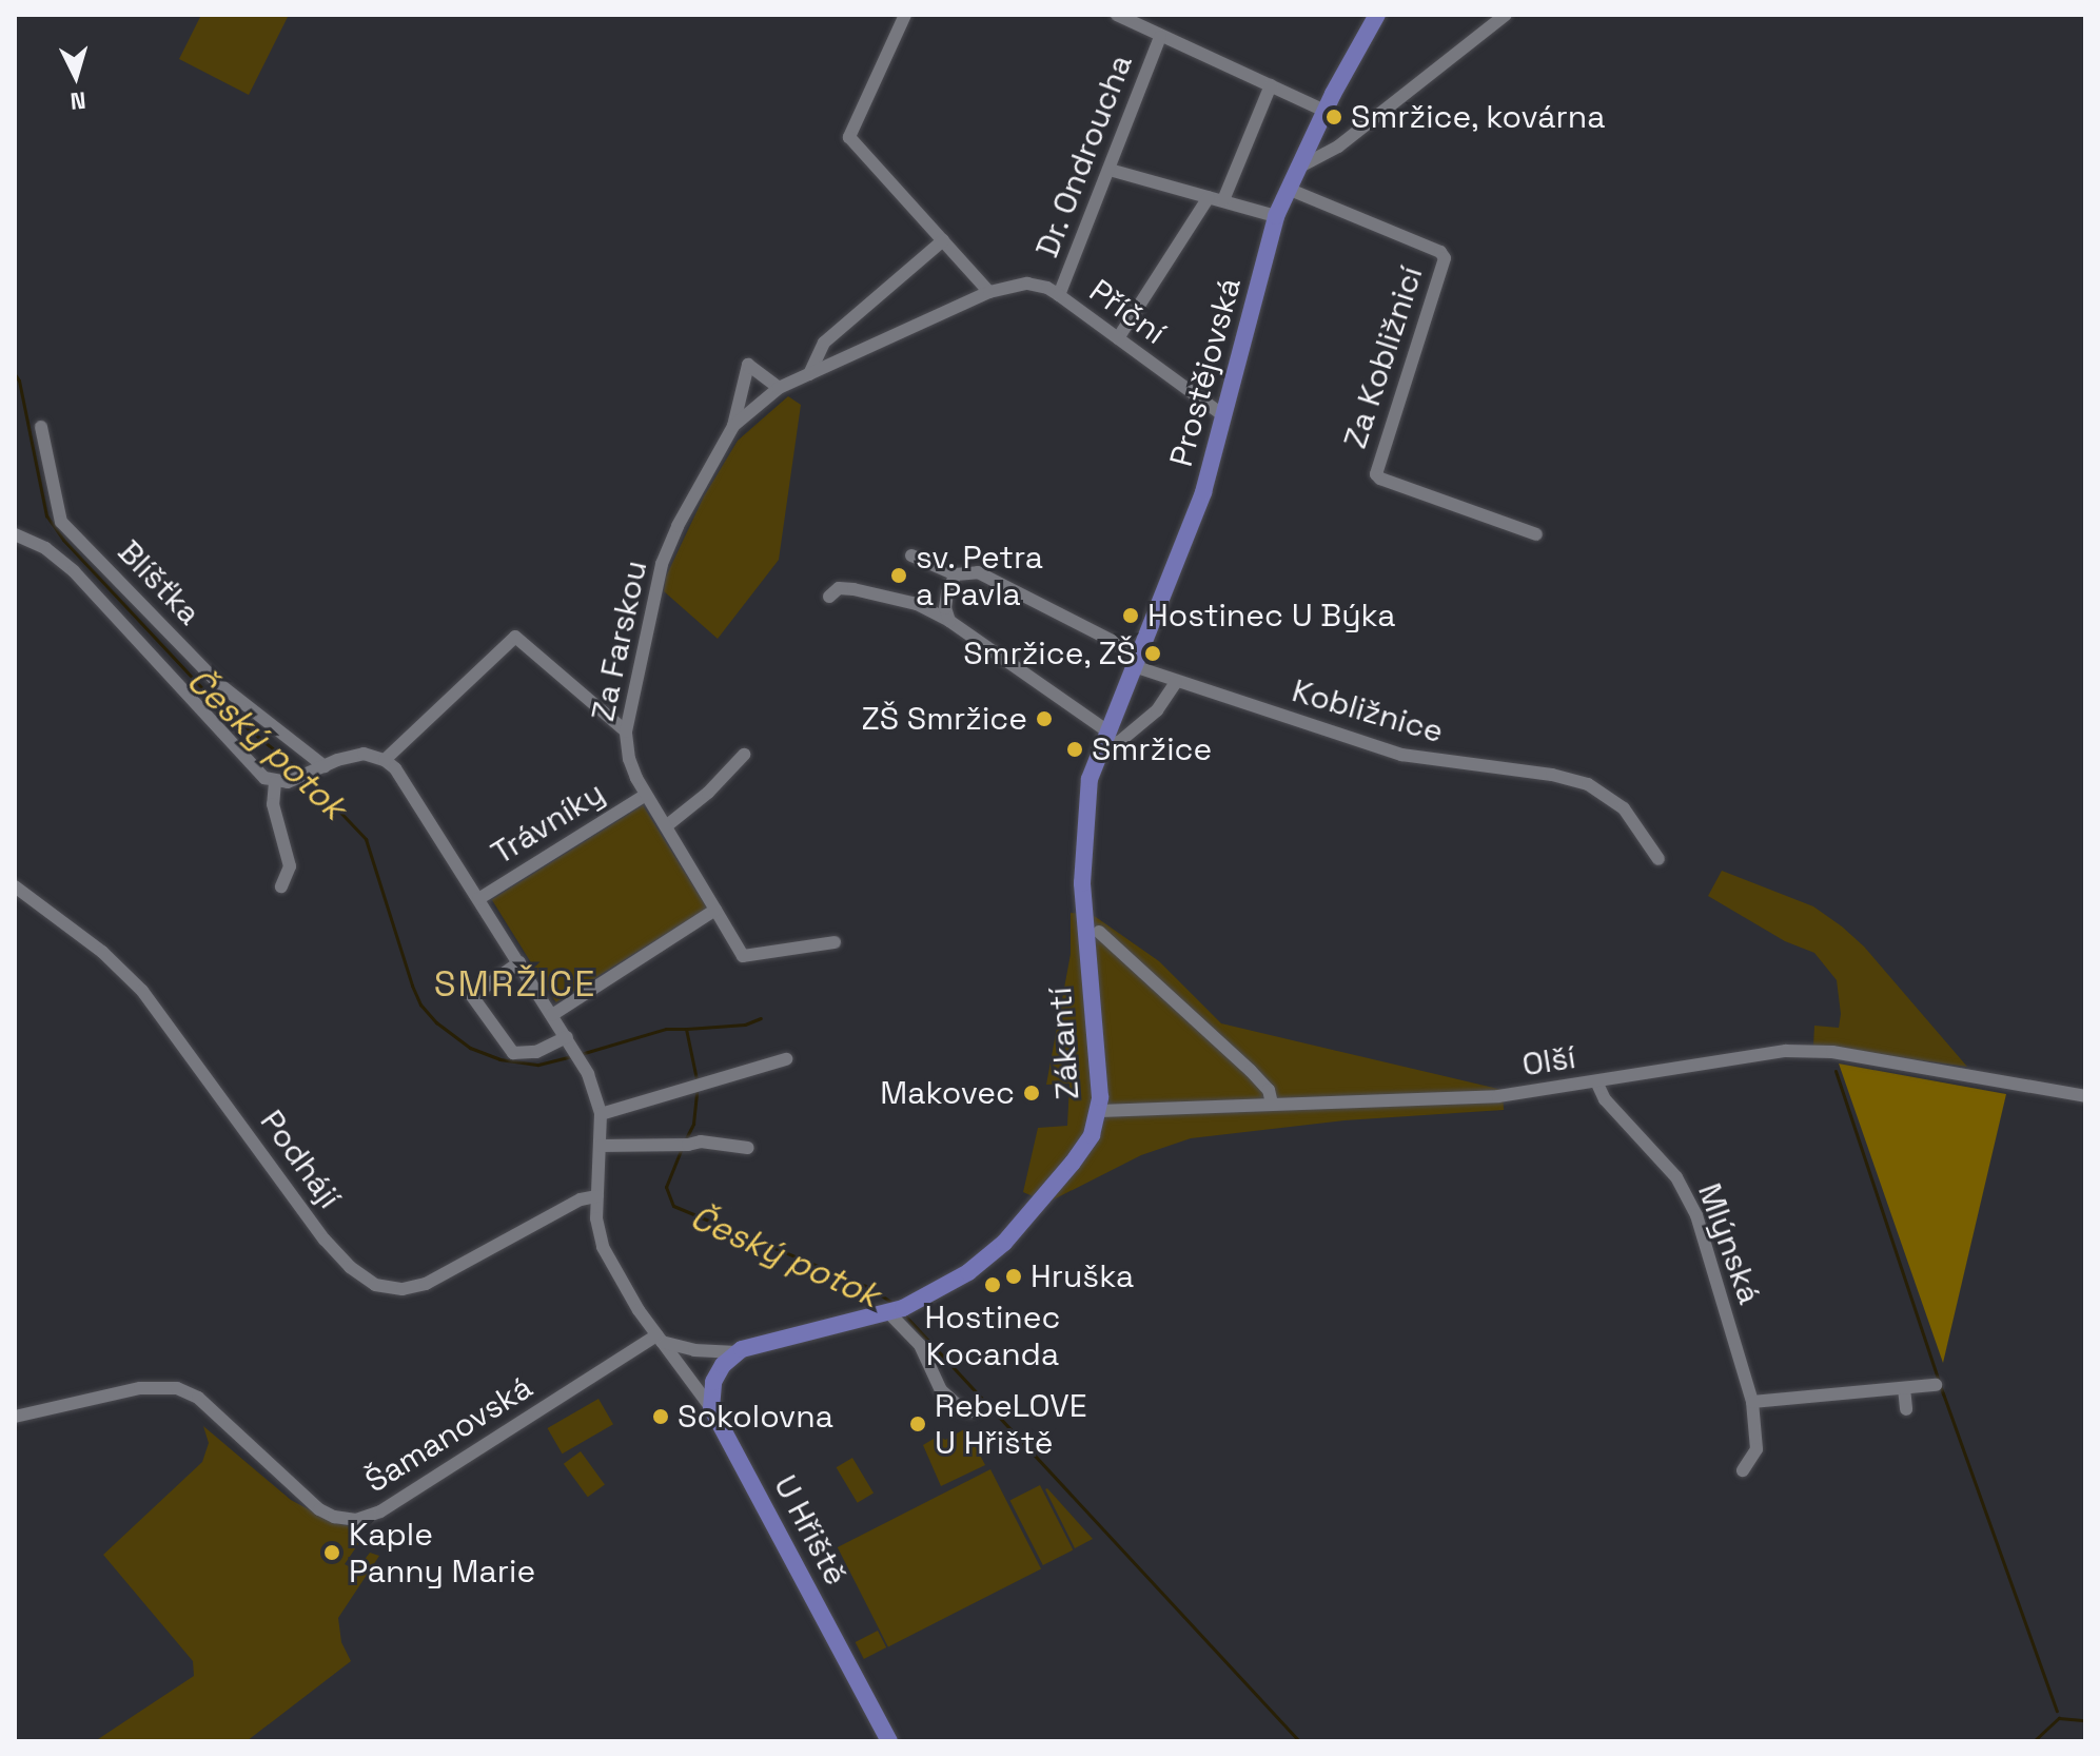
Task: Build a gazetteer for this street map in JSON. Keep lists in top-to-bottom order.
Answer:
{
  "streets": {
    "main road": ["Prostějovská", "Zákantí", "U Hřiště"],
    "street": [
      "Dr. Ondroucha",
      "Příční",
      "Za Kobližnicí",
      "Blíšťka",
      "Za Farskou",
      "Kobližnice",
      "Trávníky",
      "Olší",
      "Podhájí",
      "Mlýnská",
      "Šamanovská"
    ]
  },
  "crossings": [
    ["Dr. Ondroucha", "Příční"],
    ["Příční", "Prostějovská"],
    ["Příční", "Za Farskou"],
    ["Za Kobližnicí", "Prostějovská"],
    ["Prostějovská", "Kobližnice"],
    ["Prostějovská", "Zákantí"],
    ["Za Farskou", "Trávníky"],
    ["Trávníky", "Podhájí"],
    ["Trávníky", "Šamanovská"],
    ["Trávníky", "U Hřiště"],
    ["Zákantí", "Olší"],
    ["Olší", "Mlýnská"]
  ],
  "districts": ["SMRŽICE"],
  "water": ["Český potok"],
  "places": [
    "Smržice, kovárna",
    "sv. Petra a Pavla",
    "Hostinec U Býka",
    "Smržice, ZŠ",
    "ZŠ Smržice",
    "Smržice",
    "Makovec",
    "Hruška",
    "Hostinec Kocanda",
    "Sokolovna",
    "RebeLOVE U Hřiště",
    "Kaple Panny Marie"
  ],
  "north": "bottom"
}
